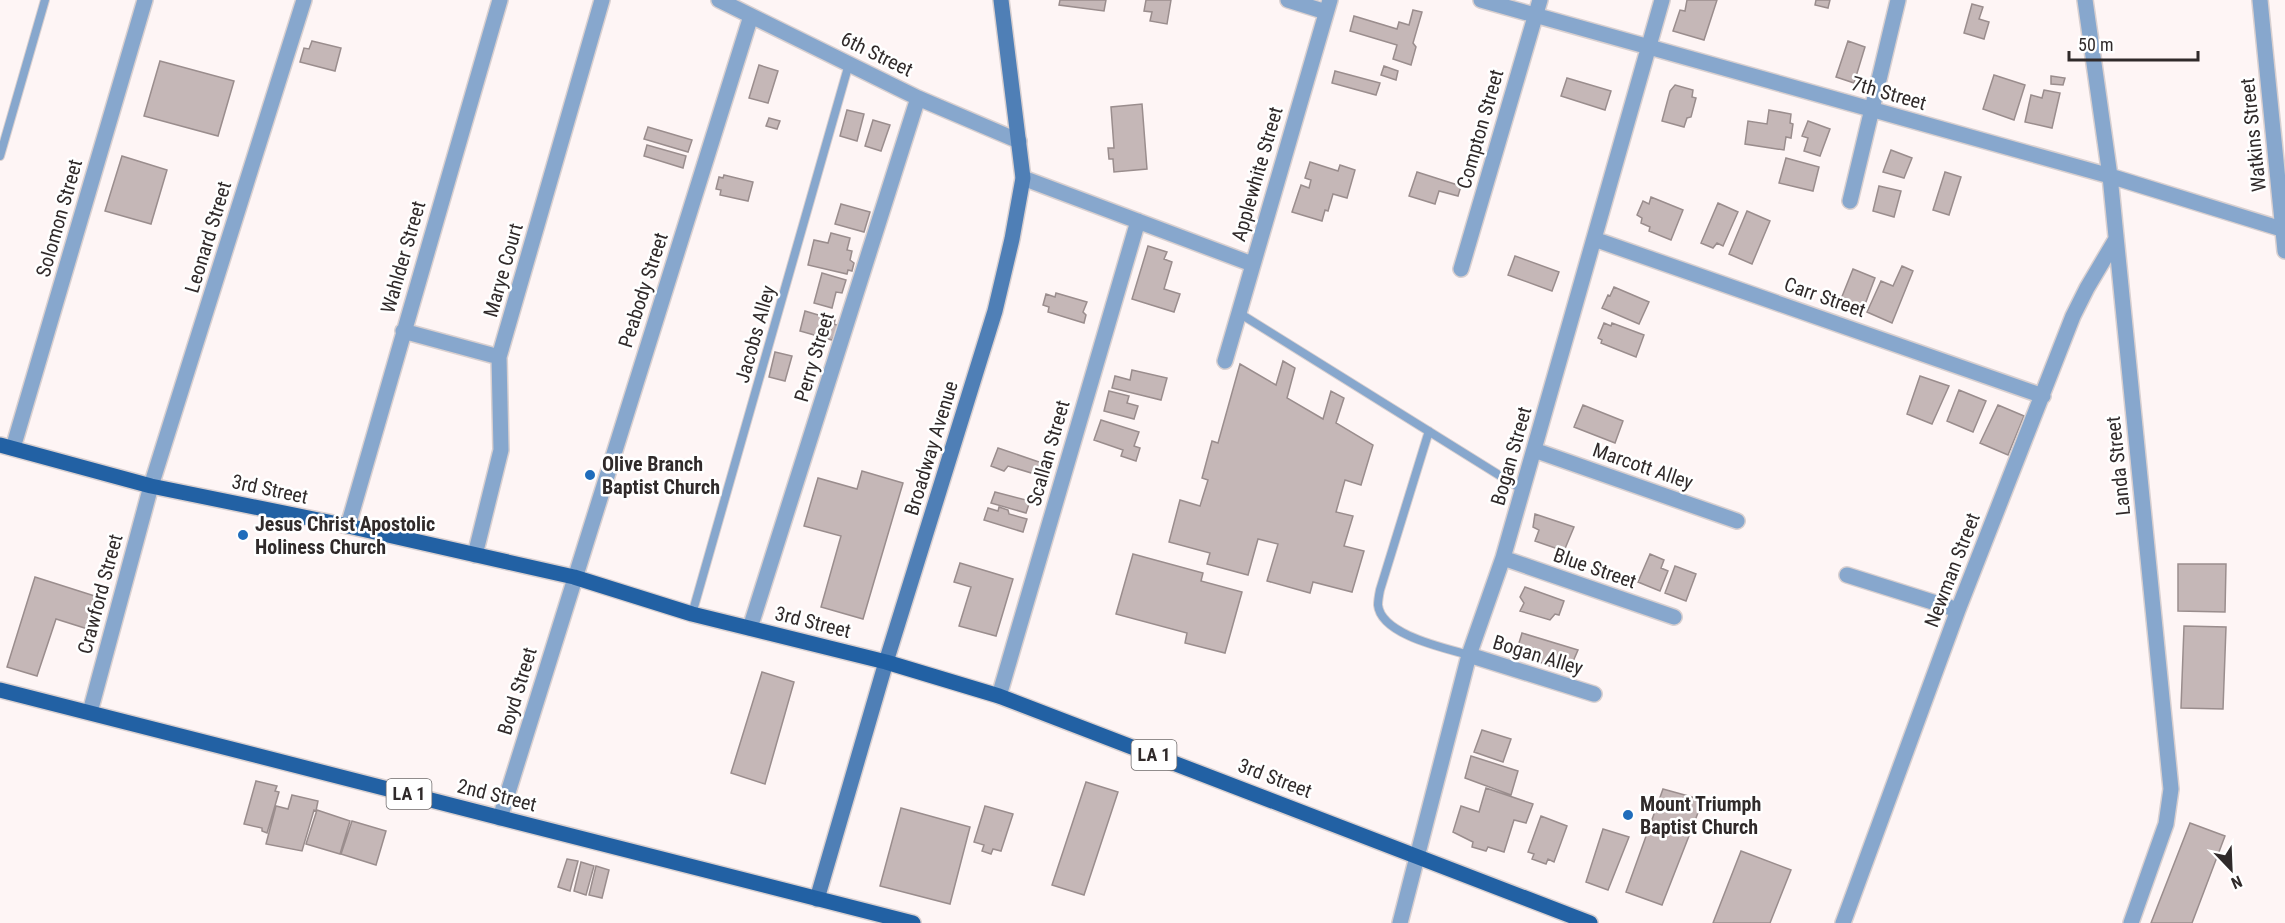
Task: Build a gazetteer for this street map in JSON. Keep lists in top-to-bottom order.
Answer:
{
  "streets": {
    "main road": [
      "Broadway Avenue",
      "3rd Street",
      "LA 1",
      "2nd Street"
    ],
    "street": [
      "6th Street",
      "7th Street",
      "Compton Street",
      "Watkins Street",
      "Applewhite Street",
      "Solomon Street",
      "Leonard Street",
      "Wahlder Street",
      "Marye Court",
      "Peabody Street",
      "Carr Street",
      "Perry Street",
      "Scallan Street",
      "Bogan Street",
      "Marcott Alley",
      "Landa Street",
      "Blue Street",
      "Newman Street",
      "Crawford Street",
      "Bogan Alley",
      "Boyd Street"
    ],
    "lane": ["Jacobs Alley"]
  },
  "crossings": [
    ["6th Street", "Peabody Street"],
    ["6th Street", "Jacobs Alley"],
    ["6th Street", "Perry Street"],
    ["6th Street", "Broadway Avenue"],
    ["7th Street", "Compton Street"],
    ["7th Street", "Watkins Street"],
    ["7th Street", "Bogan Street"],
    ["7th Street", "Landa Street"],
    ["Solomon Street", "3rd Street"],
    ["Leonard Street", "3rd Street"],
    ["Leonard Street", "Crawford Street"],
    ["Wahlder Street", "3rd Street"],
    ["Marye Court", "3rd Street"],
    ["Peabody Street", "3rd Street"],
    ["Peabody Street", "Boyd Street"],
    ["Carr Street", "Bogan Street"],
    ["Carr Street", "Newman Street"],
    ["Jacobs Alley", "3rd Street"],
    ["Perry Street", "3rd Street"],
    ["Broadway Avenue", "3rd Street"],
    ["Broadway Avenue", "2nd Street"],
    ["Scallan Street", "3rd Street"],
    ["Bogan Street", "Marcott Alley"],
    ["Bogan Street", "3rd Street"],
    ["Bogan Street", "Blue Street"],
    ["Bogan Street", "Bogan Alley"],
    ["Landa Street", "Newman Street"],
    ["3rd Street", "Crawford Street"],
    ["3rd Street", "Boyd Street"],
    ["Crawford Street", "2nd Street"],
    ["Boyd Street", "2nd Street"]
  ],
  "places": ["Olive Branch Baptist Church", "Jesus Christ Apostolic Holiness Church", "Mount Triumph Baptist Church"],
  "scale_bar": "50 m",
  "north": "bottom right"
}
